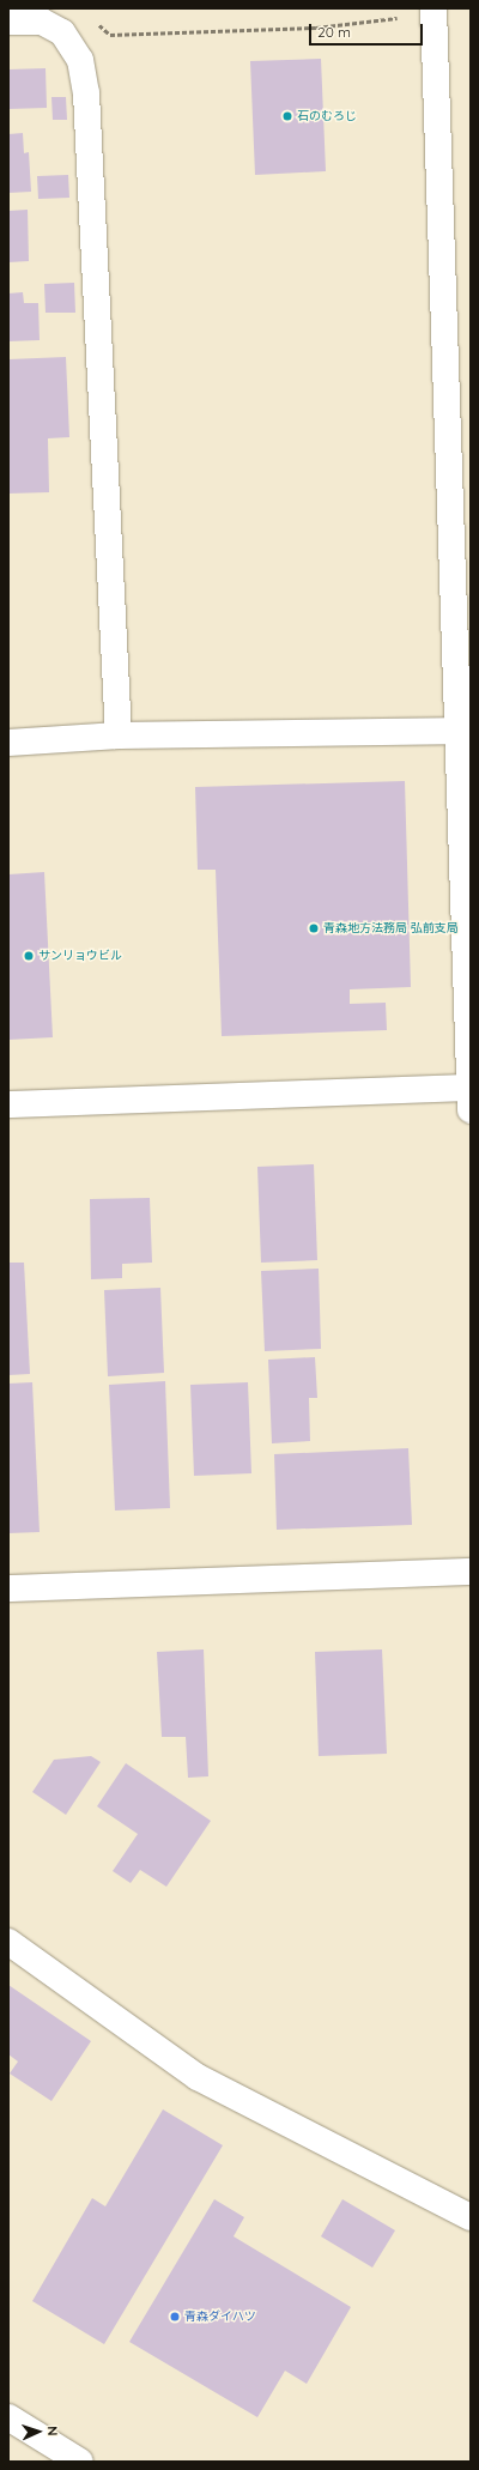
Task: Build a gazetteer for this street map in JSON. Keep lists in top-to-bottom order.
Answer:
{
  "places": [
    "石のむろじ",
    "青森地方法務局 弘前支局",
    "サンリョウビル",
    "青森ダイハツ"
  ],
  "scale_bar": "20 m",
  "north": "right"
}
